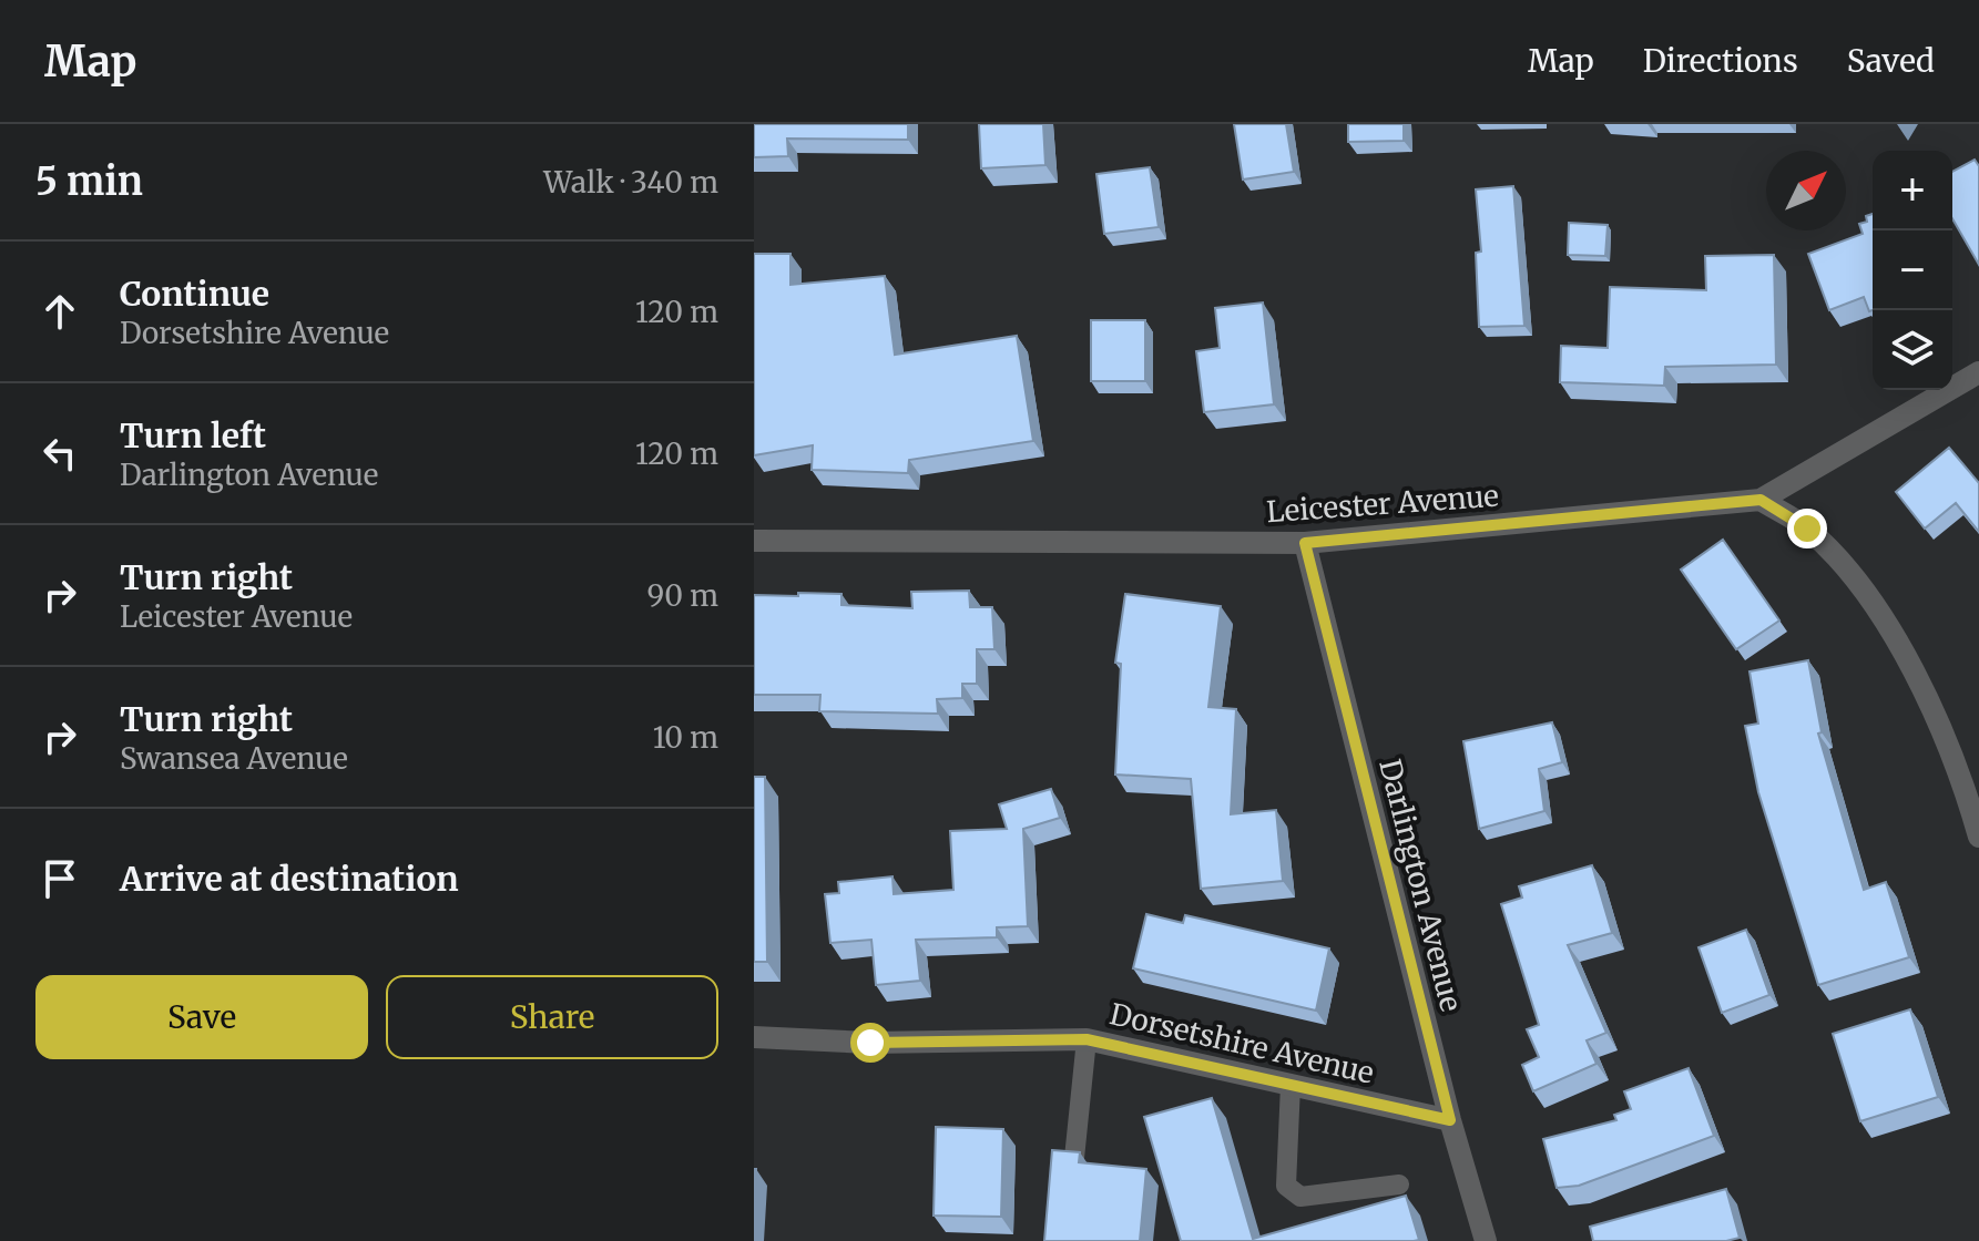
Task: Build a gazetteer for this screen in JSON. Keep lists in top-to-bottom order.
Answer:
{
  "streets": {
    "street": ["Leicester Avenue", "Darlington Avenue", "Dorsetshire Avenue"]
  },
  "crossings": [
    ["Leicester Avenue", "Darlington Avenue"],
    ["Darlington Avenue", "Dorsetshire Avenue"]
  ],
  "north": "top right",
  "page": {
    "header": "Map",
    "nav": ["Map", "Directions", "Saved"],
    "heading": ["5 min", "Walk · 340 m"],
    "map_buttons": ["+", "−"],
    "list": [
      ["Continue", "Dorsetshire Avenue", "120 m"],
      ["Turn left", "Darlington Avenue", "120 m"],
      ["Turn right", "Leicester Avenue", "90 m"],
      ["Turn right", "Swansea Avenue", "10 m"],
      "Arrive at destination"
    ],
    "buttons": ["Save", "Share"]
  }
}
